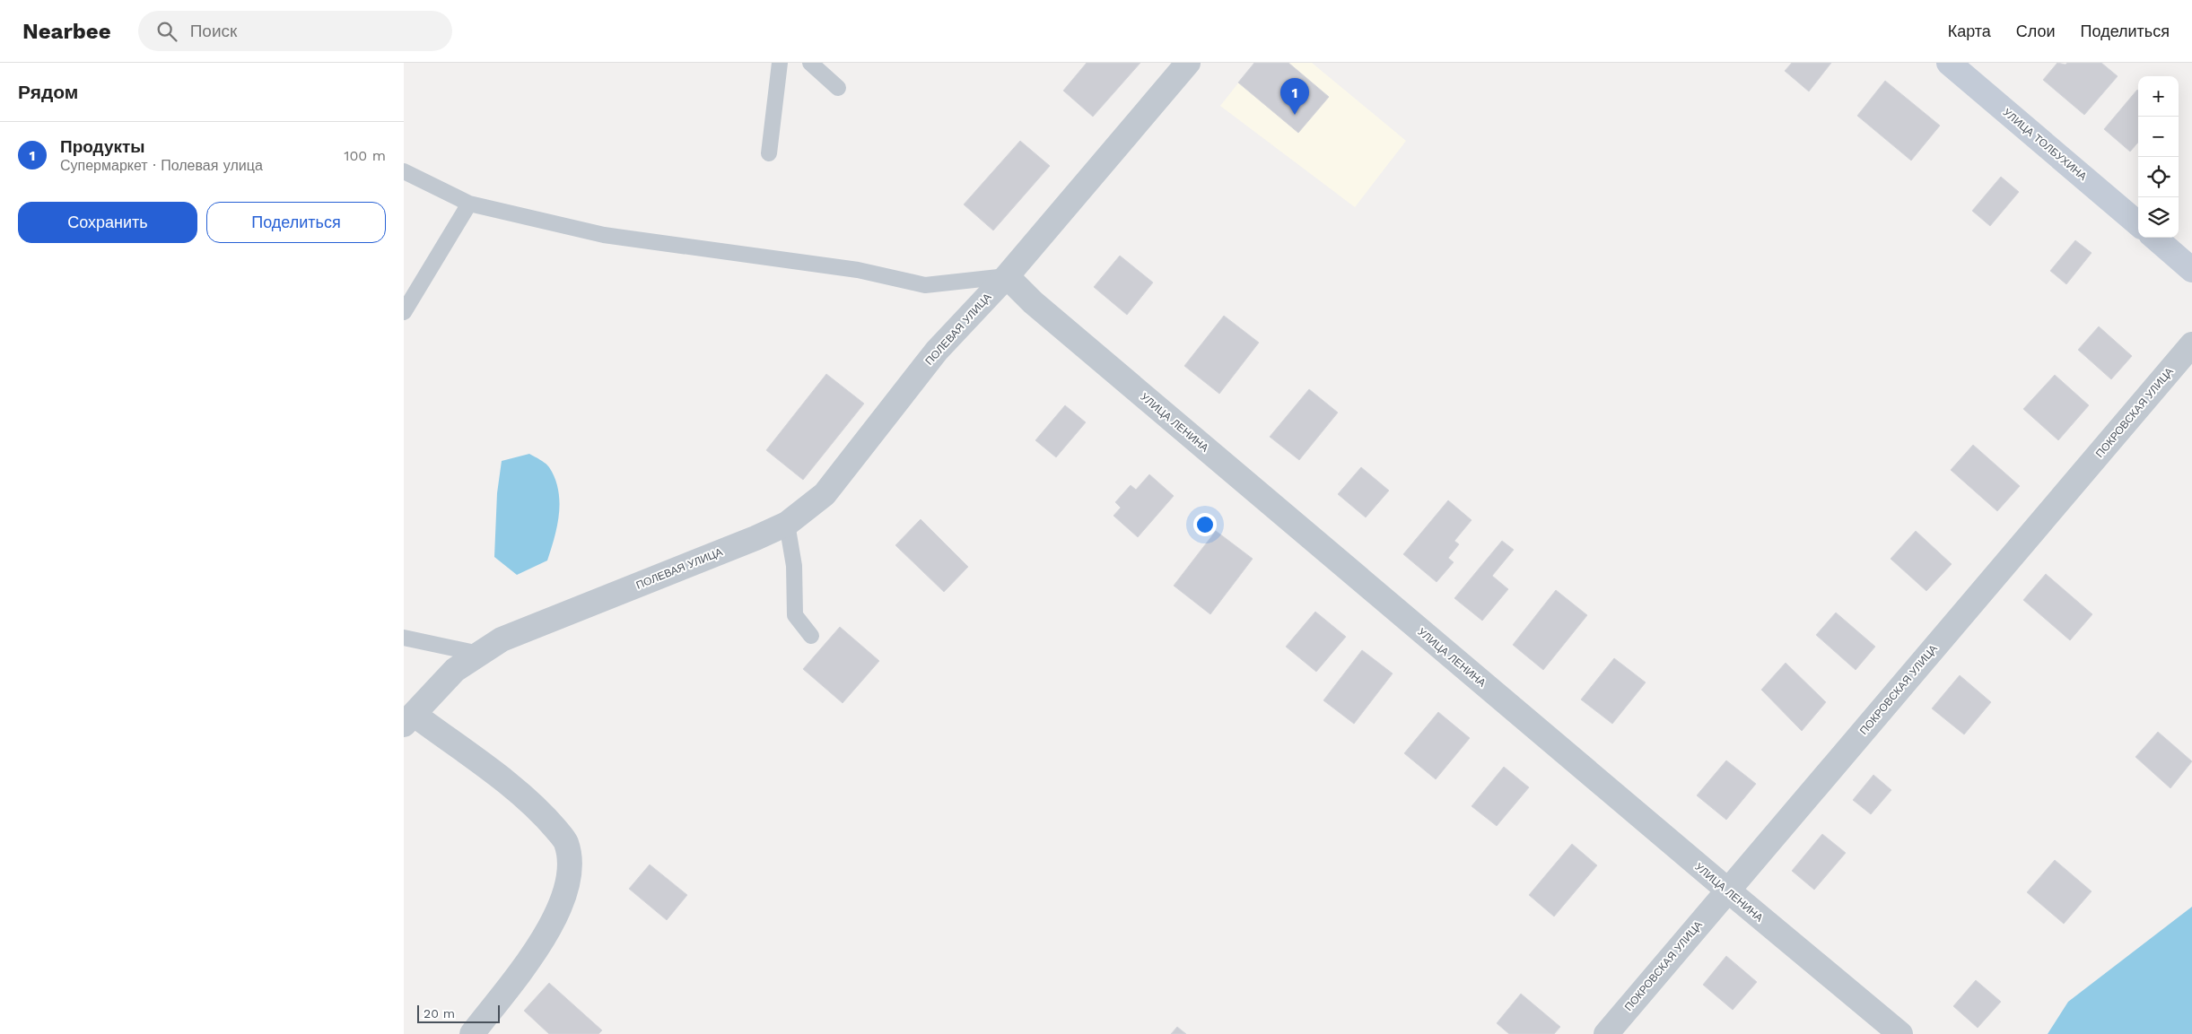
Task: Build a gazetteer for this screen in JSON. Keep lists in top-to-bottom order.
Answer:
{
  "streets": {
    "main road": ["УЛИЦА ТОЛБУХИНА"],
    "street": ["ПОЛЕВАЯ УЛИЦА", "ПОКРОВСКАЯ УЛИЦА", "УЛИЦА ЛЕНИНА"]
  },
  "crossings": [
    ["ПОЛЕВАЯ УЛИЦА", "УЛИЦА ЛЕНИНА"],
    ["ПОКРОВСКАЯ УЛИЦА", "УЛИЦА ЛЕНИНА"]
  ],
  "scale_bar": "20 m",
  "page": {
    "header": "Nearbee",
    "search": "Поиск",
    "nav": ["Карта", "Слои", "Поделиться"],
    "heading": "Рядом",
    "map_buttons": ["+", "−"],
    "pins": "1",
    "list": [
      {
        "mark": "1",
        "name": "Продукты",
        "note": "Супермаркет · Полевая улица",
        "value": "100 m"
      }
    ],
    "buttons": ["Сохранить", "Поделиться"],
    "scale": "20 m"
  }
}
